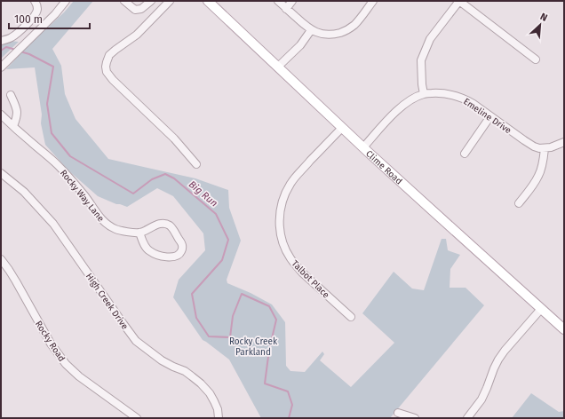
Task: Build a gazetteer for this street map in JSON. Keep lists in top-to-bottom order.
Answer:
{
  "streets": {
    "main road": ["Clime Road"],
    "street": [
      "Emeline Drive",
      "Rocky Way Lane",
      "Talbot Place",
      "High Creek Drive",
      "Rocky Road"
    ]
  },
  "crossings": [
    ["Emeline Drive", "Clime Road"],
    ["Clime Road", "Talbot Place"]
  ],
  "water": ["Big Run"],
  "parks": ["Rocky Creek Parkland"],
  "scale_bar": "100 m",
  "north": "top right"
}
